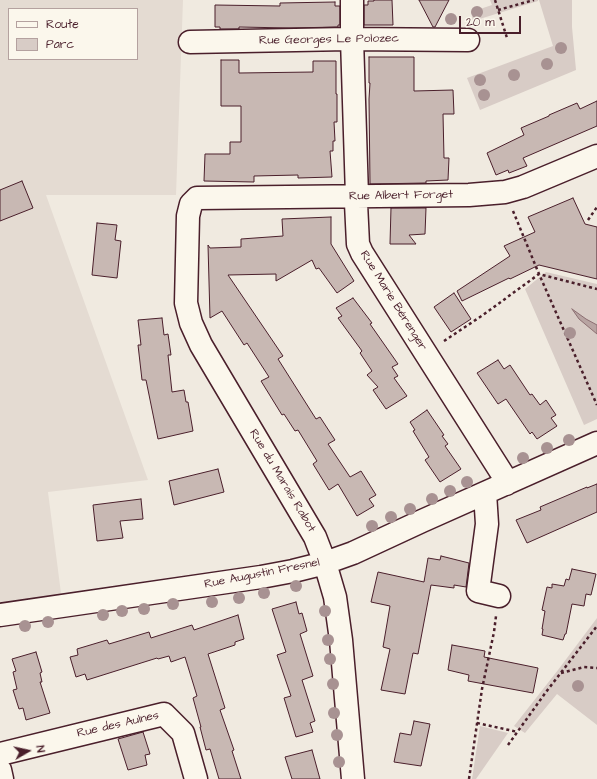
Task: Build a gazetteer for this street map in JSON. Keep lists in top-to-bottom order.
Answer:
{
  "streets": {
    "street": [
      "Rue Georges Le Polozec",
      "Rue Albert Forget",
      "Rue Marie Bérenger",
      "Rue du Marais Rabot",
      "Rue Augustin Fresnel",
      "Rue des Aulnes"
    ]
  },
  "crossings": [
    ["Rue Georges Le Polozec", "Rue Marie Bérenger"],
    ["Rue Albert Forget", "Rue Marie Bérenger"],
    ["Rue Albert Forget", "Rue du Marais Rabot"],
    ["Rue Marie Bérenger", "Rue Augustin Fresnel"],
    ["Rue du Marais Rabot", "Rue Augustin Fresnel"]
  ],
  "legend": ["Route", "Parc"],
  "scale_bar": "20 m",
  "north": "right"
}
